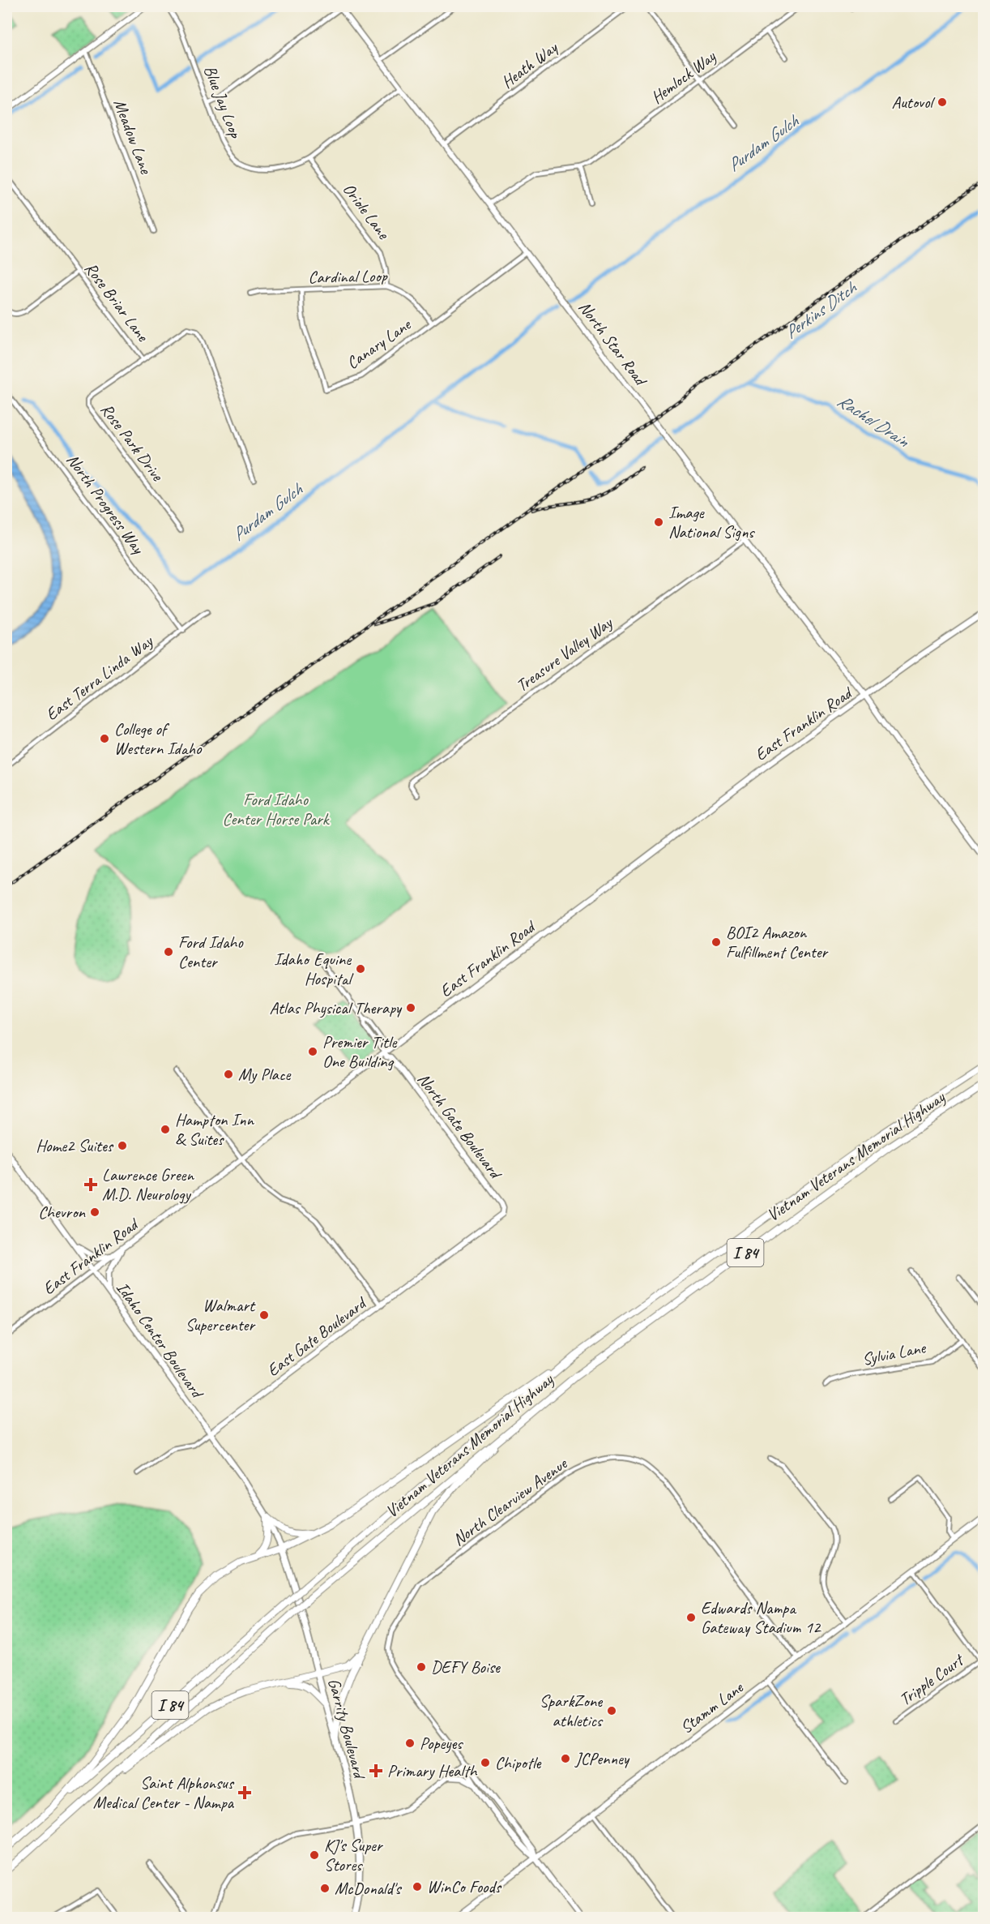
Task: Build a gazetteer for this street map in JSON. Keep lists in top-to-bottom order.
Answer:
{
  "streets": {
    "highway": ["Vietnam Veterans Memorial Highway", "I 84"],
    "main road": [
      "North Star Road",
      "East Franklin Road",
      "North Gate Boulevard",
      "East Gate Boulevard",
      "Idaho Center Boulevard",
      "Stamm Lane",
      "Garrity Boulevard"
    ],
    "street": [
      "Heath Way",
      "Hemlock Way",
      "Blue Jay Loop",
      "Meadow Lane",
      "Oriole Lane",
      "Cardinal Loop",
      "Rose Briar Lane",
      "Canary Lane",
      "Rose Park Drive",
      "North Progress Way",
      "Treasure Valley Way",
      "East Terra Linda Way",
      "Sylvia Lane",
      "North Clearview Avenue",
      "Tripple Court"
    ]
  },
  "crossings": [
    ["Heath Way", "North Star Road"],
    ["Hemlock Way", "North Star Road"],
    ["Blue Jay Loop", "Oriole Lane"],
    ["Blue Jay Loop", "North Star Road"],
    ["Oriole Lane", "Cardinal Loop"],
    ["Cardinal Loop", "Canary Lane"],
    ["Rose Briar Lane", "Rose Park Drive"],
    ["North Star Road", "Canary Lane"],
    ["North Star Road", "Treasure Valley Way"],
    ["North Star Road", "East Franklin Road"],
    ["North Progress Way", "East Terra Linda Way"],
    ["East Franklin Road", "North Gate Boulevard"],
    ["East Franklin Road", "Idaho Center Boulevard"],
    ["North Gate Boulevard", "East Gate Boulevard"],
    ["East Gate Boulevard", "Idaho Center Boulevard"],
    ["Idaho Center Boulevard", "Garrity Boulevard"],
    ["North Clearview Avenue", "Stamm Lane"]
  ],
  "water": ["Purdam Gulch", "Perkins Ditch", "Rachel Drain"],
  "parks": ["Ford Idaho Center Horse Park"],
  "places": {
    "other": [
      "Autovol",
      "Image National Signs",
      "College of Western Idaho",
      "BOI2 Amazon Fulfillment Center",
      "Ford Idaho Center",
      "Idaho Equine Hospital",
      "Atlas Physical Therapy",
      "Premier Title One Building",
      "My Place",
      "Hampton Inn & Suites",
      "Home2 Suites",
      "Chevron",
      "Walmart Supercenter",
      "Edwards Nampa Gateway Stadium 12",
      "DEFY Boise",
      "SparkZone athletics",
      "Popeyes",
      "JCPenney",
      "Chipotle",
      "KJ's Super Stores",
      "WinCo Foods",
      "McDonald's"
    ],
    "health": ["Lawrence Green M.D. Neurology", "Primary Health", "Saint Alphonsus Medical Center - Nampa"]
  }
}
